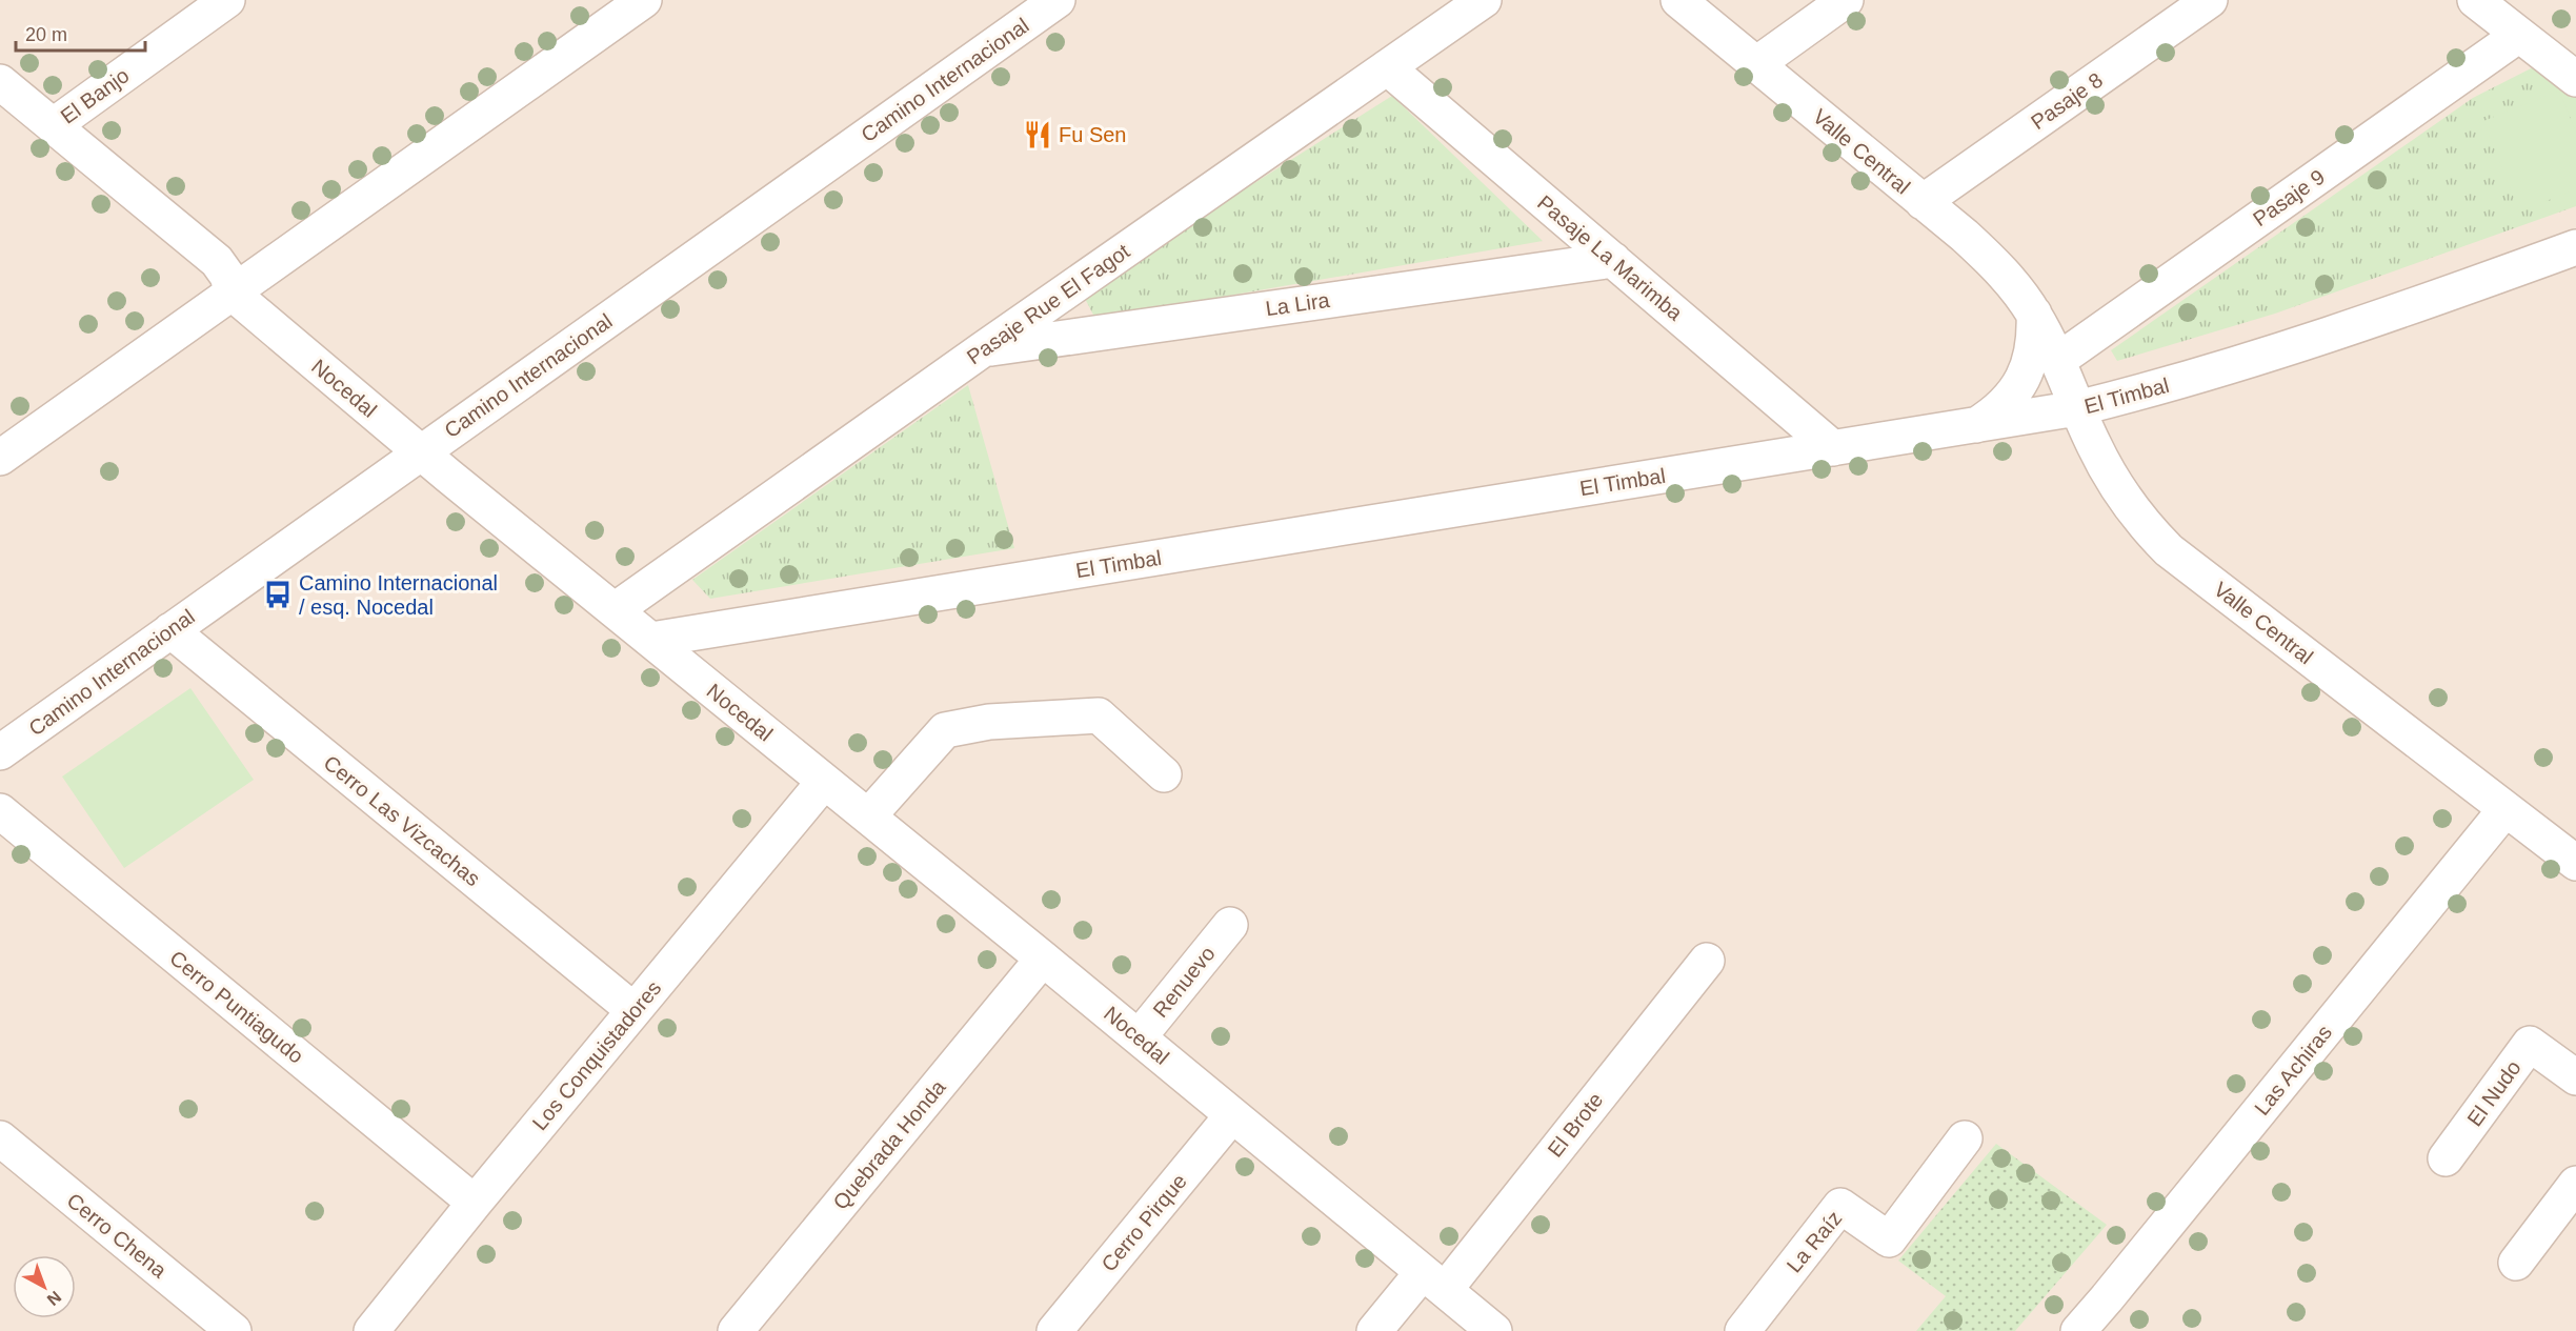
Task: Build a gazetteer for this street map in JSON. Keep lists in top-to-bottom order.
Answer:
{
  "streets": {
    "street": [
      "Camino Internacional",
      "El Banjo",
      "Pasaje 8",
      "Valle Central",
      "Pasaje 9",
      "Pasaje La Marimba",
      "Pasaje Rue El Fagot",
      "La Lira",
      "Nocedal",
      "El Timbal",
      "Cerro Las Vizcachas",
      "Renuevo",
      "Cerro Puntiagudo",
      "Los Conquistadores",
      "Las Achiras",
      "El Nudo",
      "El Brote",
      "Quebrada Honda",
      "Cerro Pirque",
      "Cerro Chena",
      "La Raíz"
    ]
  },
  "crossings": [
    ["Camino Internacional", "Nocedal"],
    ["Camino Internacional", "Cerro Las Vizcachas"],
    ["El Banjo", "Nocedal"],
    ["Pasaje 8", "Valle Central"],
    ["Valle Central", "Pasaje 9"],
    ["Valle Central", "El Timbal"],
    ["Valle Central", "Las Achiras"],
    ["Pasaje La Marimba", "Pasaje Rue El Fagot"],
    ["Pasaje La Marimba", "La Lira"],
    ["Pasaje La Marimba", "El Timbal"],
    ["Pasaje Rue El Fagot", "La Lira"],
    ["Pasaje Rue El Fagot", "Nocedal"],
    ["Nocedal", "El Timbal"],
    ["Nocedal", "Renuevo"],
    ["Nocedal", "Los Conquistadores"],
    ["Nocedal", "El Brote"],
    ["Nocedal", "Quebrada Honda"],
    ["Nocedal", "Cerro Pirque"],
    ["Cerro Las Vizcachas", "Los Conquistadores"],
    ["Cerro Puntiagudo", "Los Conquistadores"]
  ],
  "places": {
    "restaurant": ["Fu Sen"],
    "bus stop": ["Camino Internacional / esq. Nocedal"]
  },
  "scale_bar": "20 m",
  "north": "bottom right"
}
